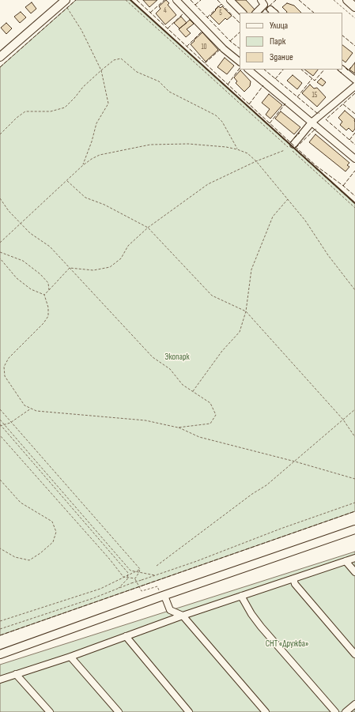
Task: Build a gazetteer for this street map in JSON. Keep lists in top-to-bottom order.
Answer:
{
  "parks": ["Экопарк", "СНТ «Дружба»"],
  "house_numbers": [
    "4",
    "5",
    "10",
    "15"
  ],
  "legend": ["Улица", "Парк", "Здание"]
}
